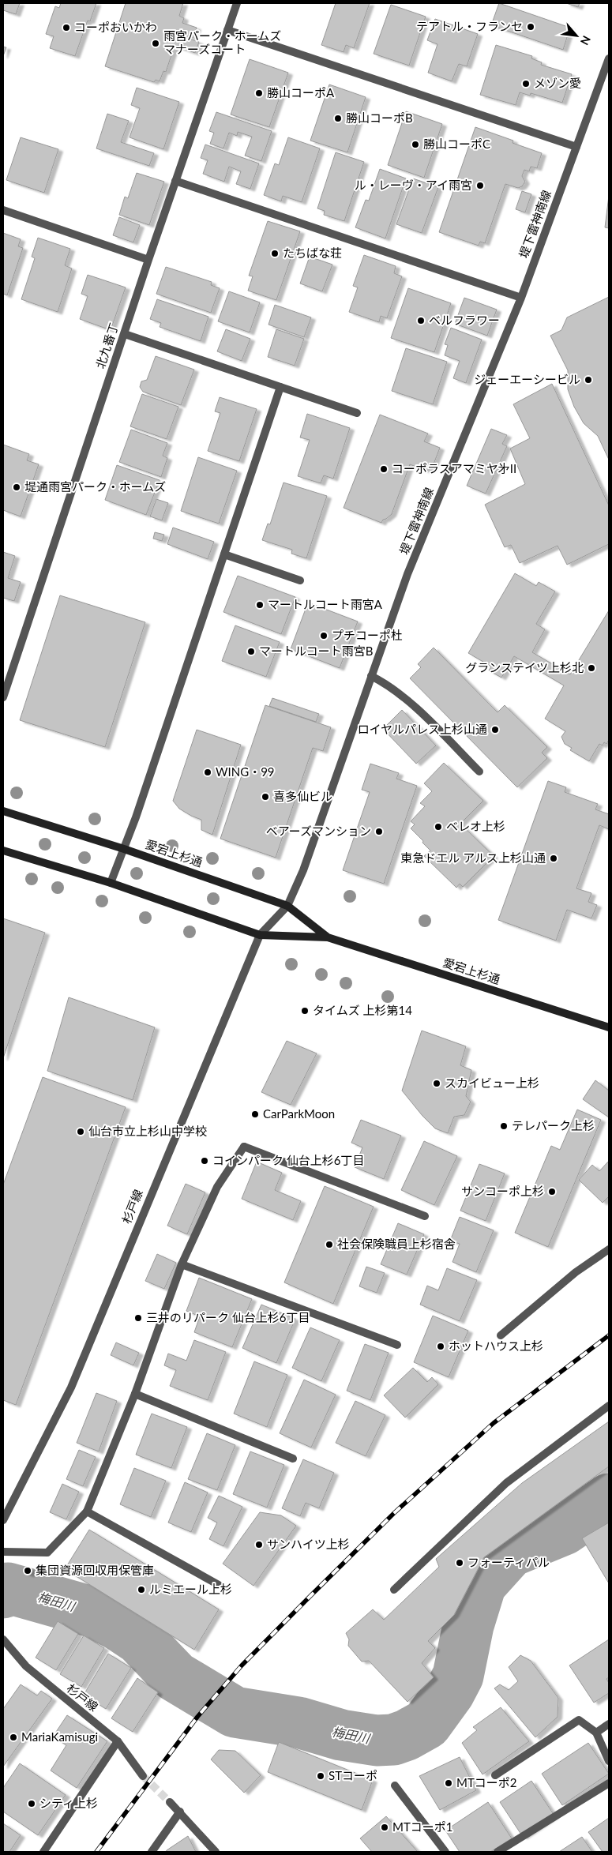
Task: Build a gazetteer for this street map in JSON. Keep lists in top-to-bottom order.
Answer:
{
  "streets": {
    "street": [
      "堤下雷神南線",
      "北九番丁",
      "愛宕上杉通",
      "杉戸線"
    ]
  },
  "crossings": [
    ["堤下雷神南線", "愛宕上杉通"],
    ["堤下雷神南線", "杉戸線"],
    ["愛宕上杉通", "杉戸線"]
  ],
  "water": ["梅田川"],
  "places": [
    "テアトル・フランセ",
    "コーポおいかわ",
    "雨宮パーク・ホームズ マナーズコート",
    "メゾン愛",
    "勝山コーポA",
    "勝山コーポB",
    "勝山コーポC",
    "ル・レーヴ・アイ雨宮",
    "たちばな荘",
    "ベルフラワー",
    "ジェーエーシービル",
    "コーポラスアマミヤ㐧II",
    "堤通雨宮パーク・ホームズ",
    "マートルコート雨宮A",
    "プチコーポ杜",
    "マートルコート雨宮B",
    "グランステイツ上杉北",
    "ロイヤルパレス上杉山通",
    "WING・99",
    "喜多仙ビル",
    "ベレオ上杉",
    "ベアーズマンション",
    "東急ドエル アルス上杉山通",
    "タイムズ 上杉第14",
    "スカイビュー上杉",
    "CarParkMoon",
    "テレパーク上杉",
    "仙台市立上杉山中学校",
    "コインパーク 仙台上杉6丁目",
    "サンコーポ上杉",
    "社会保険職員上杉宿舎",
    "三井のリパーク 仙台上杉6丁目",
    "ホットハウス上杉",
    "サンハイツ上杉",
    "フォーティパル",
    "集団資源回収用保管庫",
    "ルミエール上杉",
    "MariaKamisugi",
    "STコーポ",
    "MTコーポ2",
    "シティ上杉",
    "MTコーポ1"
  ],
  "north": "bottom right"
}
